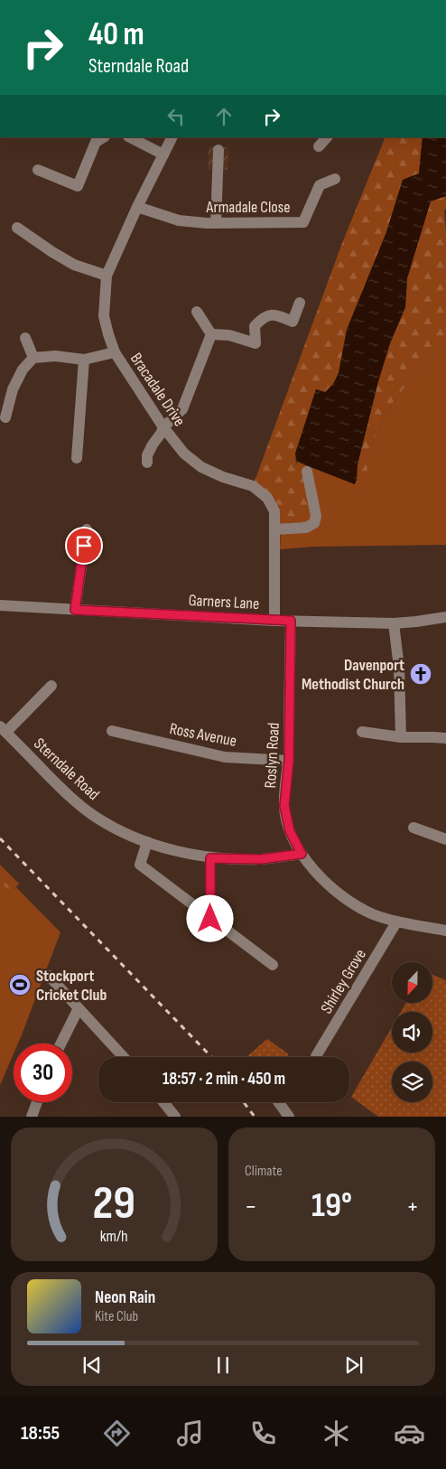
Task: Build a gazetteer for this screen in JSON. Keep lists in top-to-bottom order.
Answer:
{
  "streets": {
    "street": [
      "Armadale Close",
      "Bracadale Drive",
      "Garners Lane",
      "Ross Avenue",
      "Roslyn Road",
      "Sterndale Road",
      "Shirley Grove"
    ]
  },
  "crossings": [
    ["Armadale Close", "Bracadale Drive"],
    ["Bracadale Drive", "Garners Lane"],
    ["Garners Lane", "Roslyn Road"],
    ["Ross Avenue", "Roslyn Road"],
    ["Roslyn Road", "Sterndale Road"],
    ["Roslyn Road", "Shirley Grove"]
  ],
  "places": {
    "church": ["Davenport Methodist Church"],
    "sports": ["Stockport Cricket Club"]
  },
  "north": "bottom",
  "page": {
    "turn": ["40 m", "Sterndale Road"],
    "limit": "30",
    "trip": "18:57 · 2 min · 450 m",
    "tile": "Climate",
    "heat": ["−", "19°", "+"],
    "song": ["Neon Rain", "Kite Club"],
    "tabs": "18:55",
    "gauge": ["29", "km/h"]
  }
}
